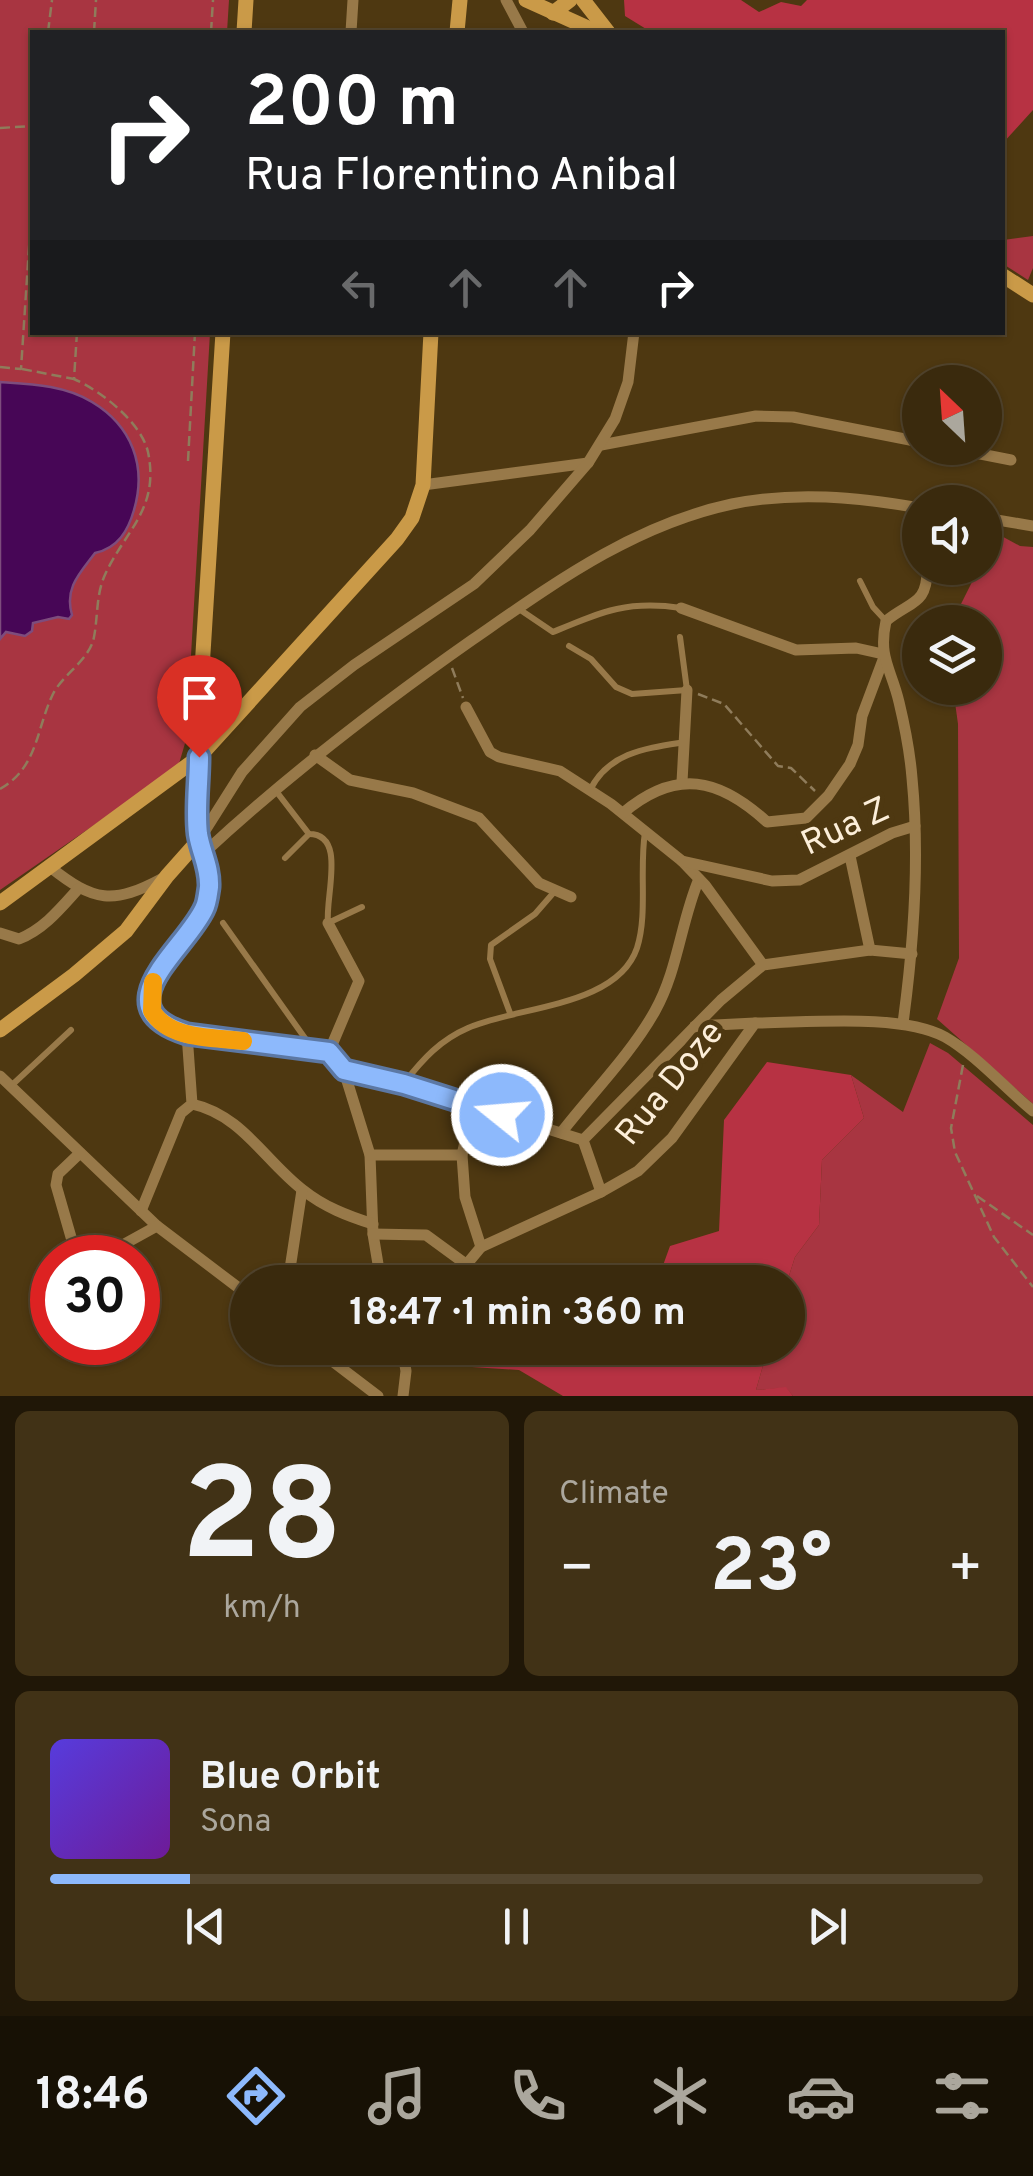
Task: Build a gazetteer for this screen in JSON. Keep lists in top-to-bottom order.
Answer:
{
  "streets": {
    "street": ["Rua Z", "Rua Doze"]
  },
  "north": "top left",
  "page": {
    "turn": ["200 m", "Rua Florentino Anibal"],
    "limit": "30",
    "trip": "18:47 · 1 min · 360 m",
    "tile": [
      ["28", "km/h"],
      "Climate"
    ],
    "heat": ["−", "23°", "+"],
    "song": ["Blue Orbit", "Sona"],
    "tabs": "18:46"
  }
}
